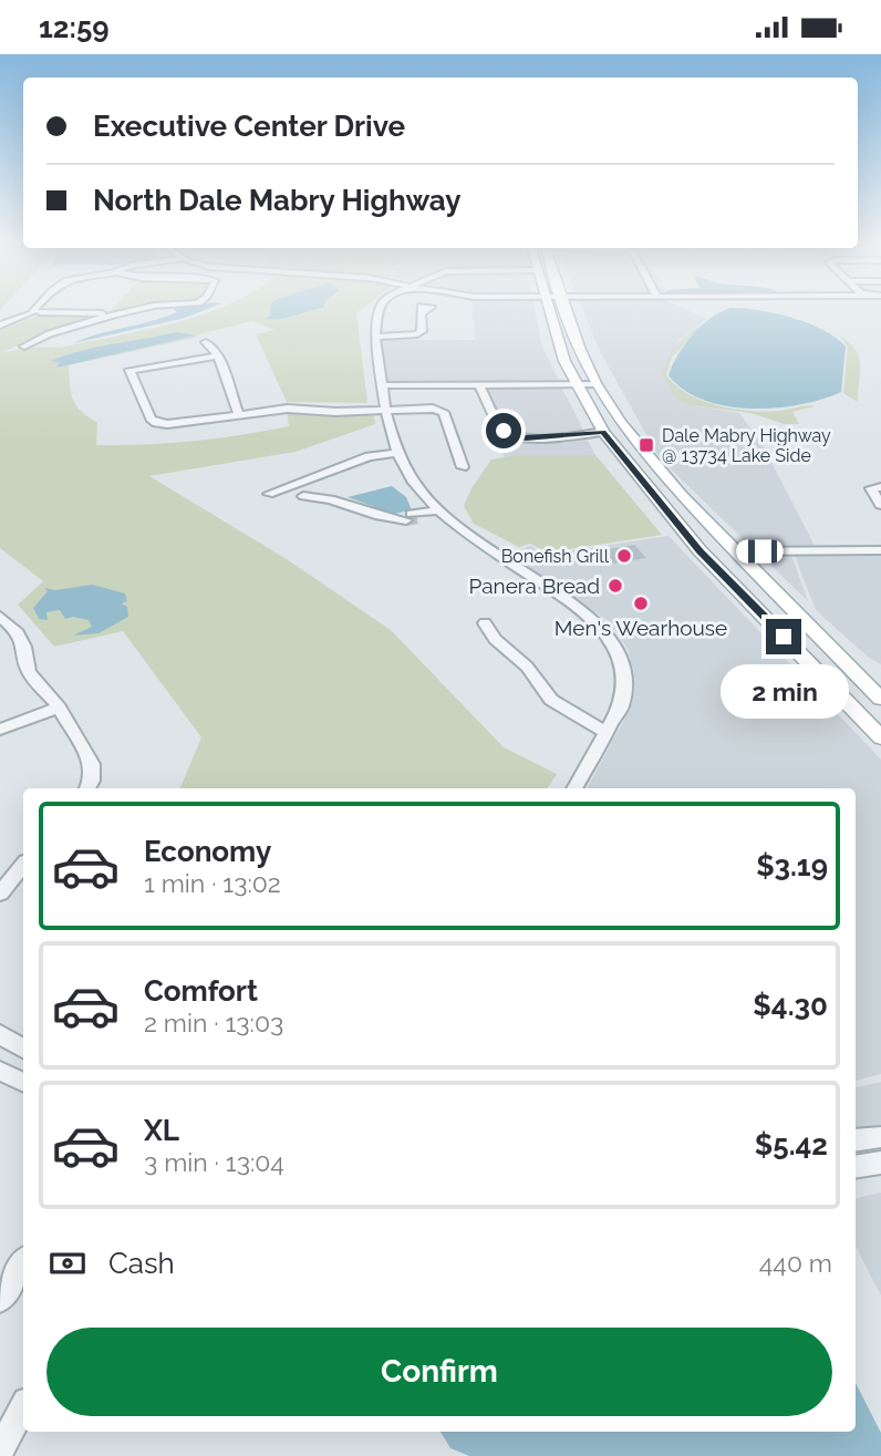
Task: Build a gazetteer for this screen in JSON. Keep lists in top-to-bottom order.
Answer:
{
  "places": {
    "transit": ["Dale Mabry Highway @ 13734 Lake Side"],
    "other": ["Bonefish Grill", "Panera Bread", "Men's Wearhouse"]
  },
  "page": {
    "status": "12:59",
    "banner": ["Executive Center Drive", "North Dale Mabry Highway"],
    "bubble": "2 min",
    "list": [
      {
        "name": "Economy",
        "note": "1 min · 13:02",
        "value": "$3.19"
      },
      {
        "name": "Comfort",
        "note": "2 min · 13:03",
        "value": "$4.30"
      },
      {
        "name": "XL",
        "note": "3 min · 13:04",
        "value": "$5.42"
      }
    ],
    "pay": ["Cash", "440 m"],
    "buttons": "Confirm"
  }
}
